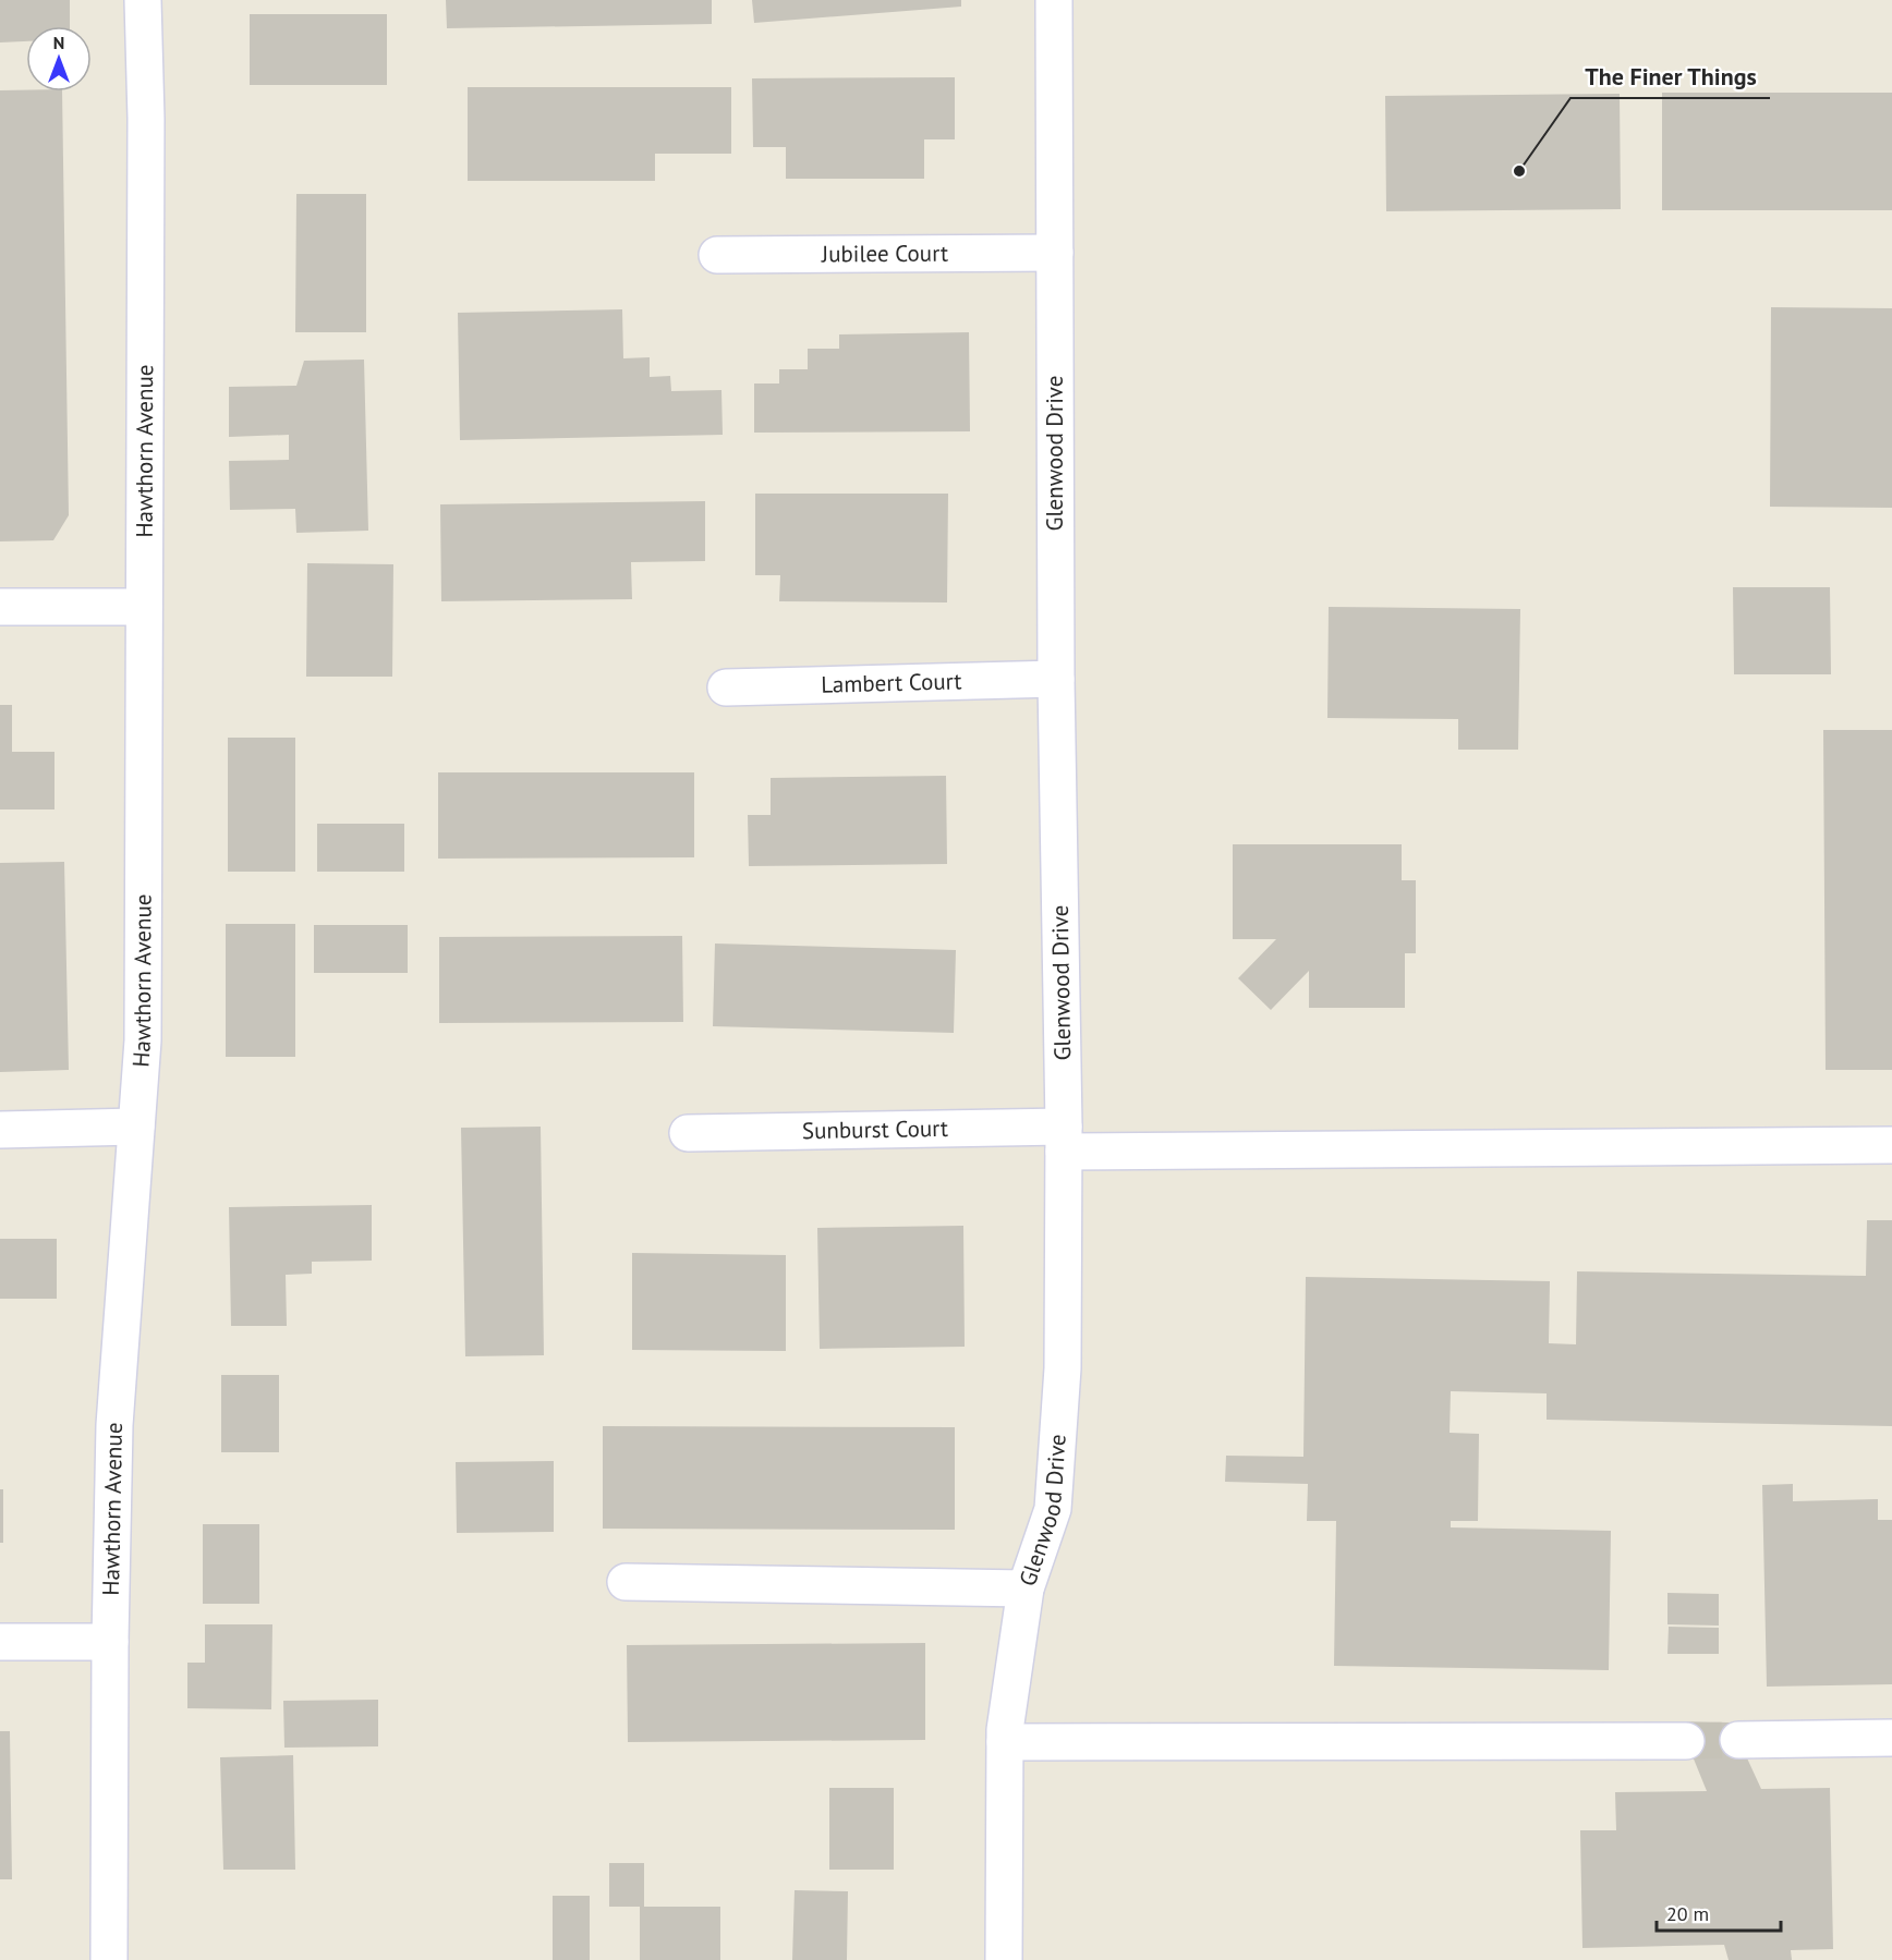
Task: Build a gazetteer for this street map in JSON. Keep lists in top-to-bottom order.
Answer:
{
  "streets": {
    "street": [
      "Jubilee Court",
      "Hawthorn Avenue",
      "Glenwood Drive",
      "Lambert Court",
      "Sunburst Court"
    ]
  },
  "crossings": [
    ["Jubilee Court", "Glenwood Drive"],
    ["Glenwood Drive", "Lambert Court"],
    ["Glenwood Drive", "Sunburst Court"]
  ],
  "places": ["The Finer Things"],
  "scale_bar": "20 m",
  "north": "top"
}
